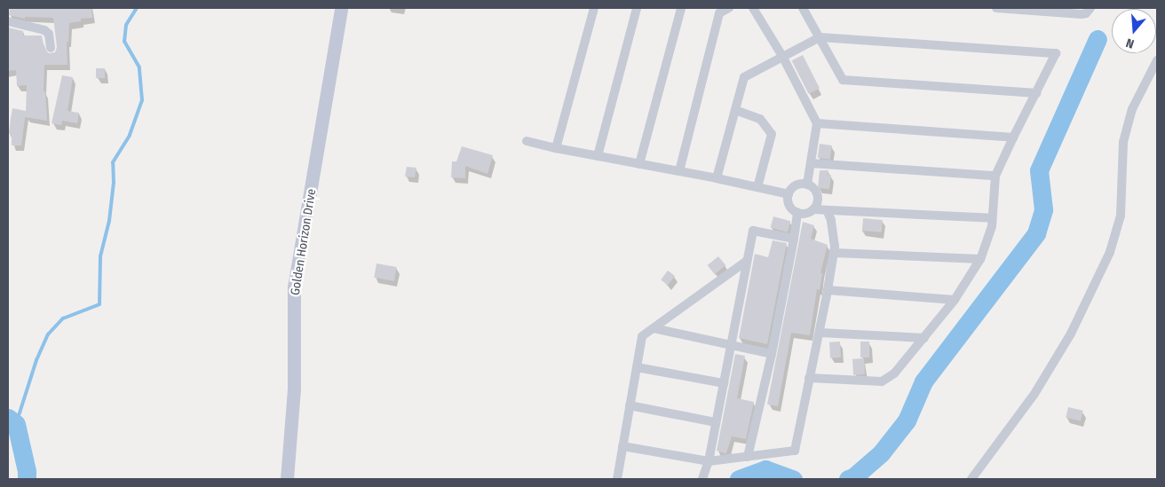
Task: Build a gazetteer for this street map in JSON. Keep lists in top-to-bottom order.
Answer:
{
  "streets": {
    "street": ["Golden Horizon Drive"]
  },
  "north": "bottom"
}
